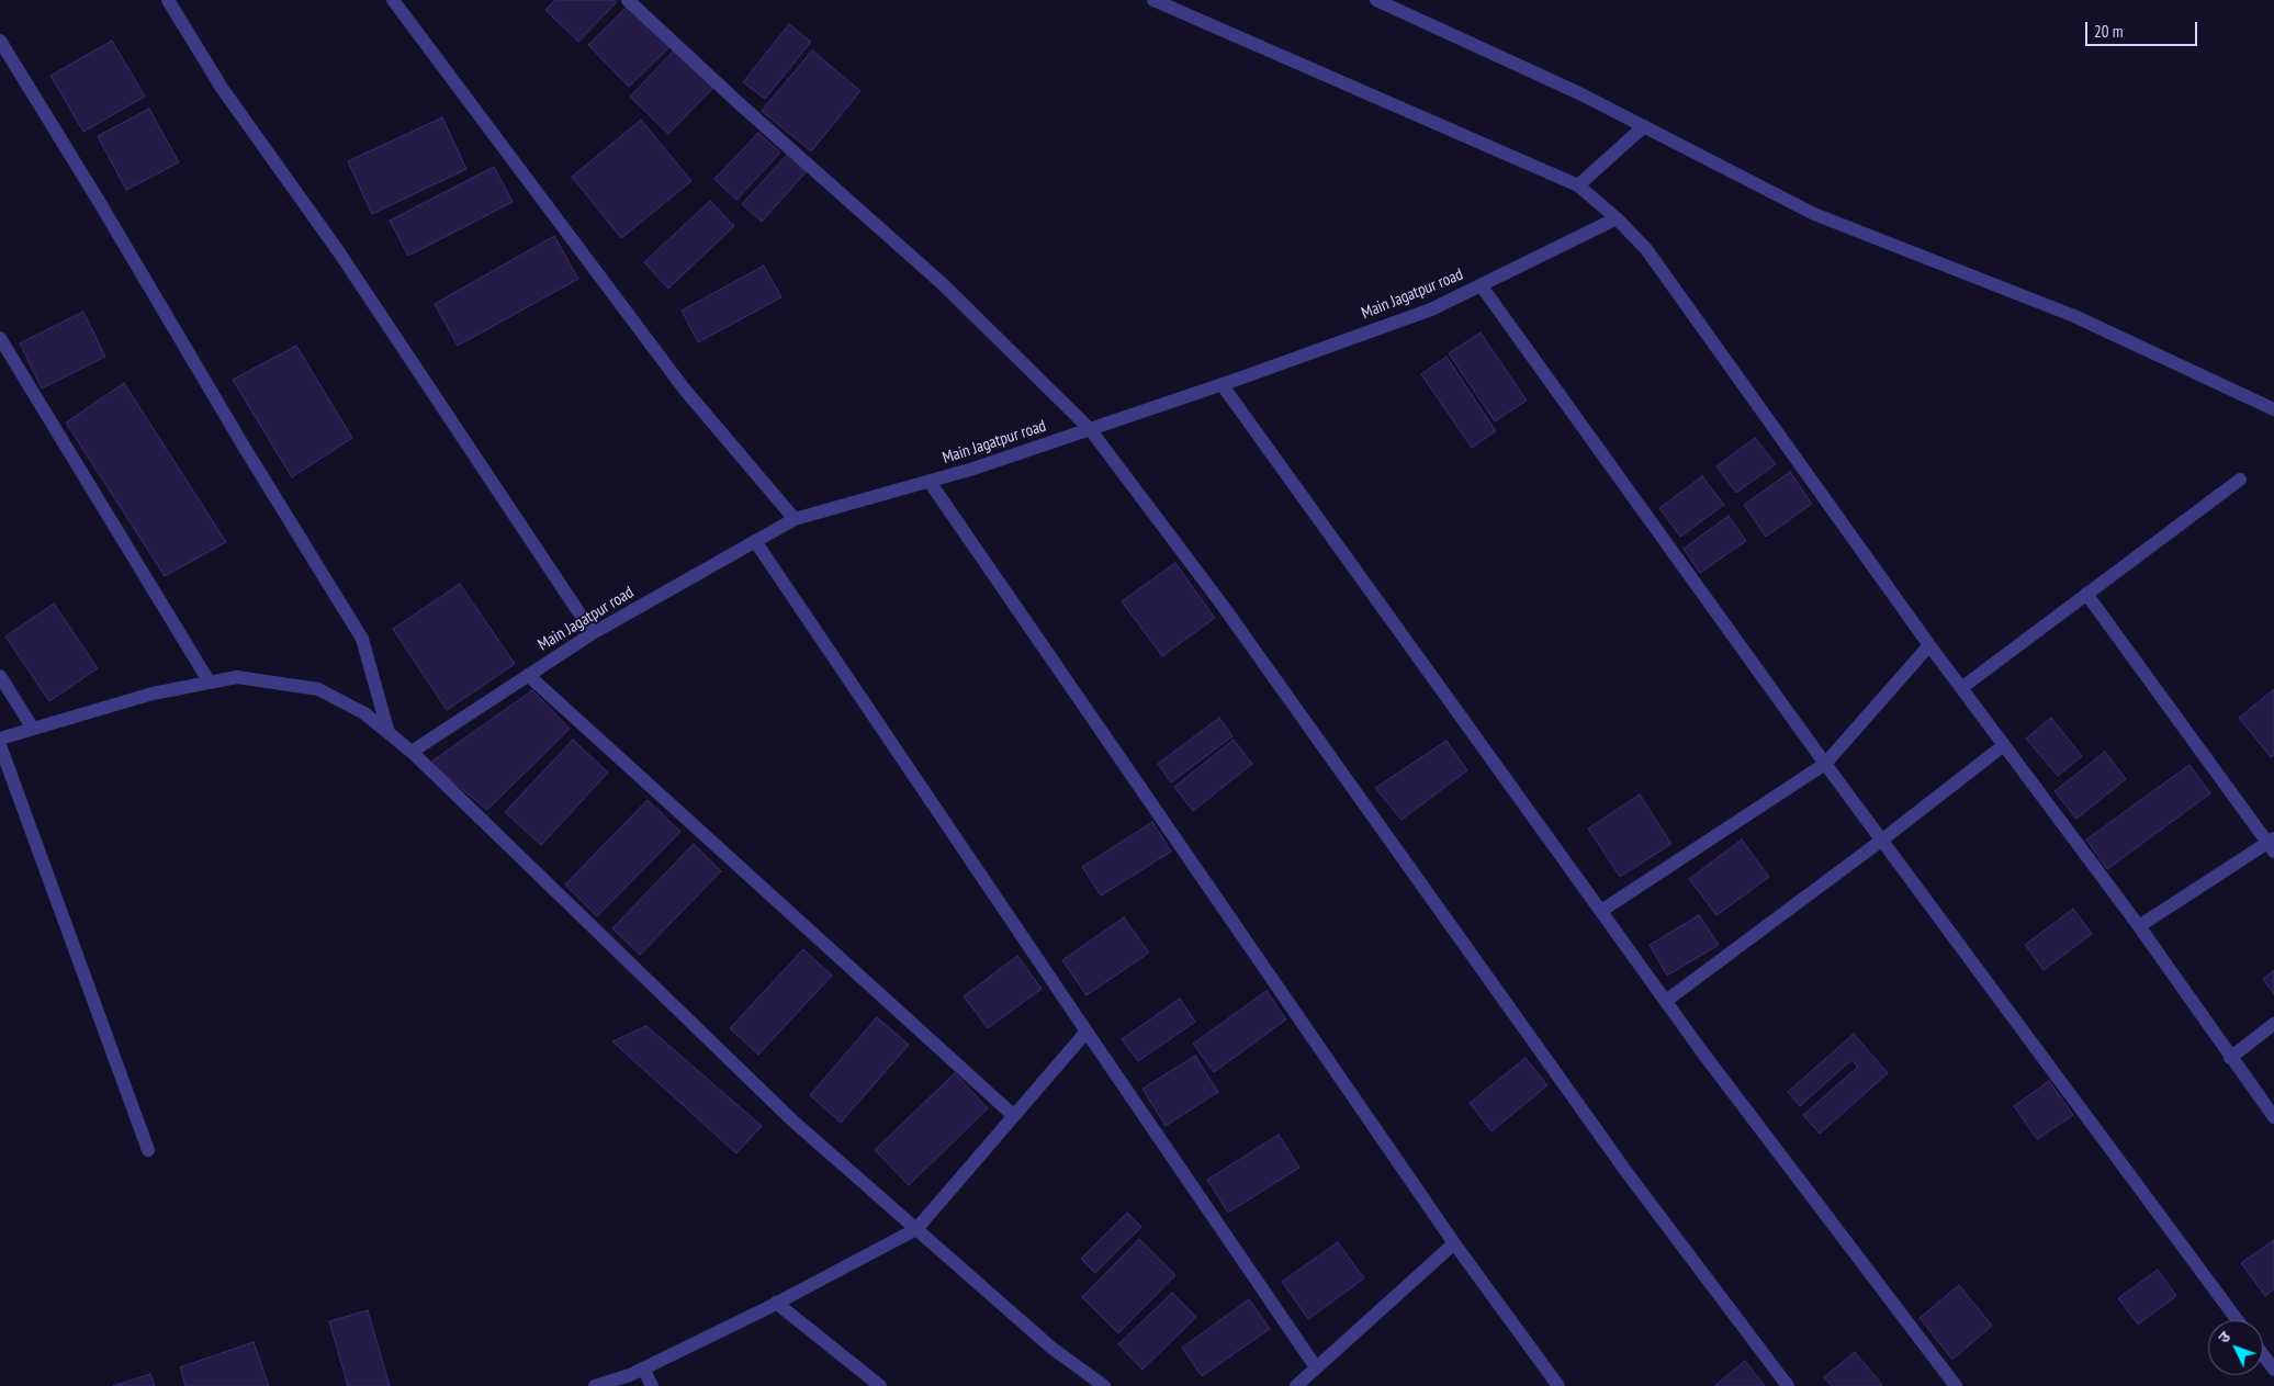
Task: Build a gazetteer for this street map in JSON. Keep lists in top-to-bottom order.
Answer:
{
  "streets": {
    "street": ["Main Jagatpur road"]
  },
  "scale_bar": "20 m",
  "north": "top left"
}
